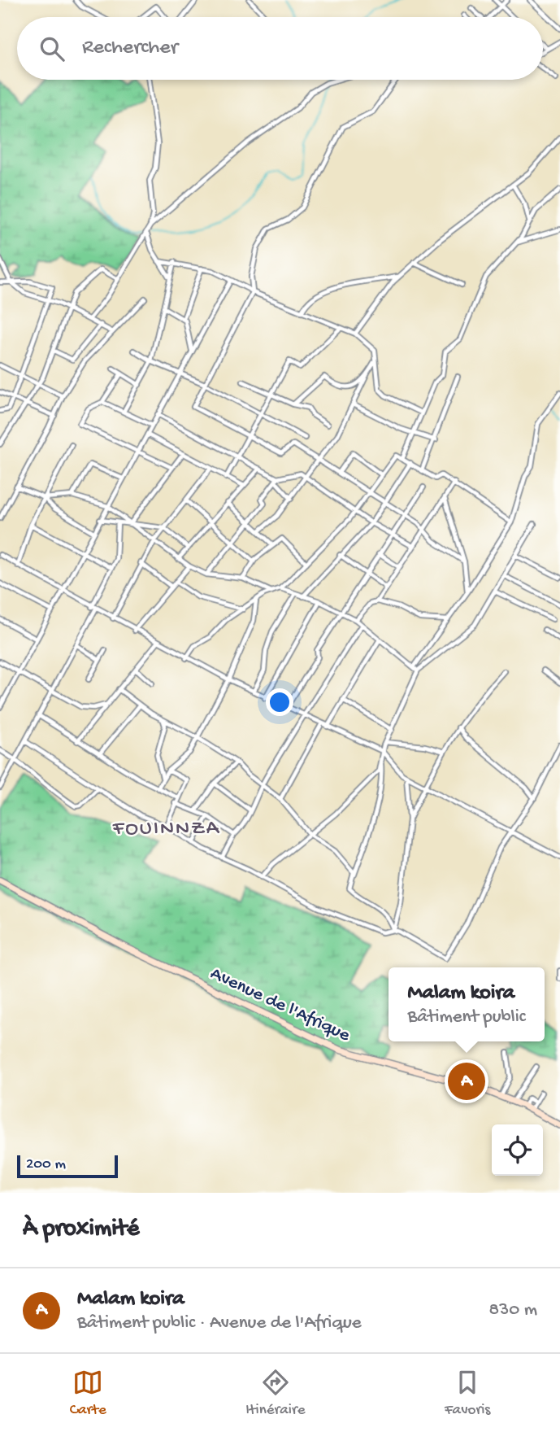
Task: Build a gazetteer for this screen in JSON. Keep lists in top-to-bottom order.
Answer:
{
  "streets": {
    "main road": ["Avenue de l'Afrique"]
  },
  "districts": ["FOUINNZA"],
  "scale_bar": "200 m",
  "page": {
    "search": "Rechercher",
    "popup": ["Malam koira", "Bâtiment public"],
    "pins": "A",
    "scale": "200 m",
    "heading": "À proximité",
    "list": [
      {
        "mark": "A",
        "name": "Malam koira",
        "note": "Bâtiment public · Avenue de l'Afrique",
        "value": "830 m"
      }
    ],
    "nav": ["Carte", "Itinéraire", "Favoris"]
  }
}
